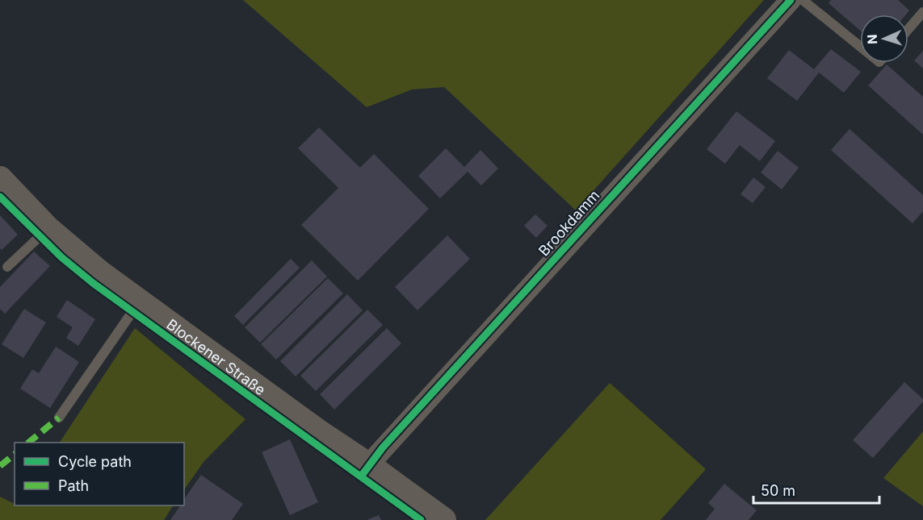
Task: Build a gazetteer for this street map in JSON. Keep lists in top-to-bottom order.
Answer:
{
  "streets": {
    "street": ["Brookdamm", "Blockener Straße"]
  },
  "crossings": [
    ["Brookdamm", "Blockener Straße"]
  ],
  "legend": ["Cycle path", "Path"],
  "scale_bar": "50 m",
  "north": "left"
}
